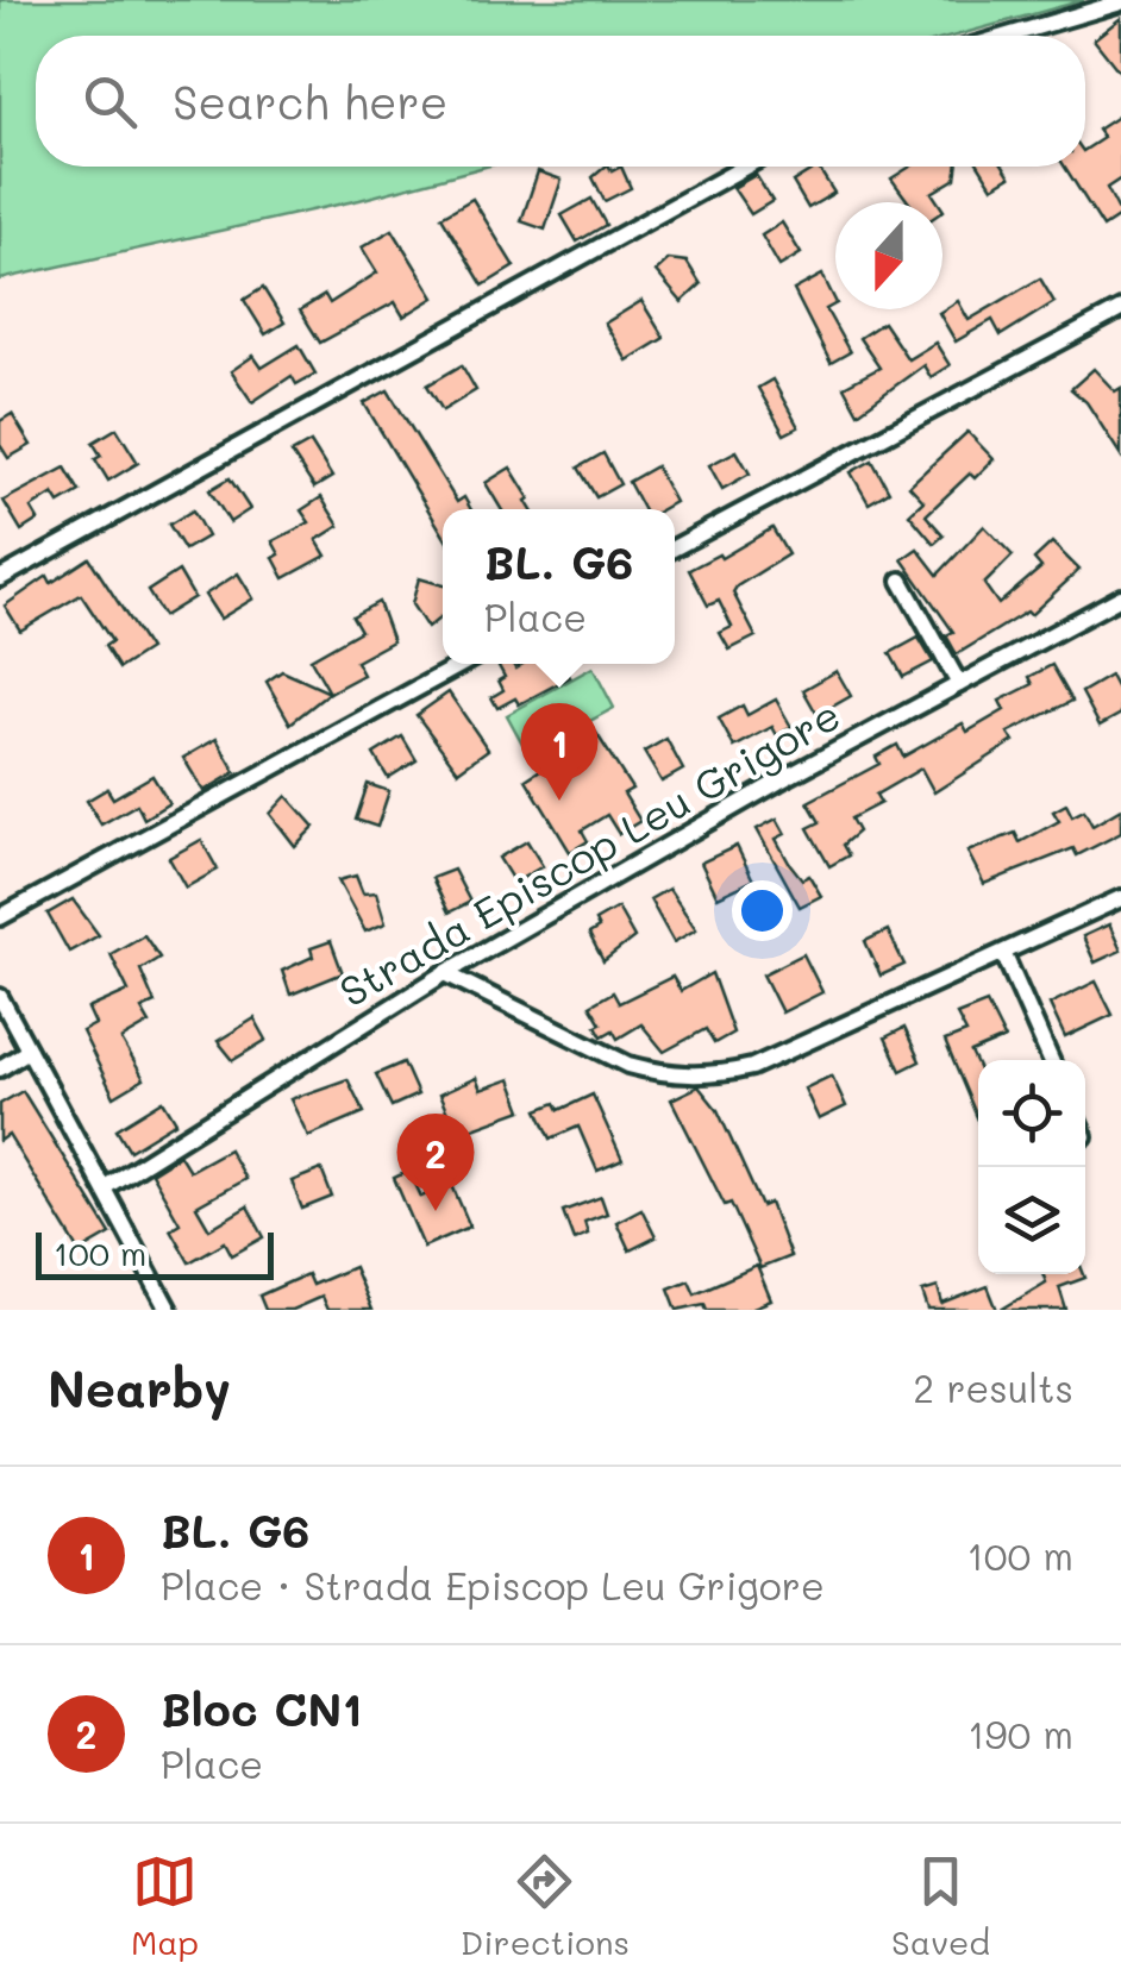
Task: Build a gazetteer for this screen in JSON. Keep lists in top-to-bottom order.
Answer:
{
  "streets": {
    "street": ["Strada Episcop Leu Grigore"]
  },
  "scale_bar": "100 m",
  "north": "bottom",
  "page": {
    "search": "Search here",
    "popup": ["BL. G6", "Place"],
    "pins": ["1", "2"],
    "scale": "100 m",
    "heading": ["Nearby", "2 results"],
    "list": [
      {
        "mark": "1",
        "name": "BL. G6",
        "note": "Place · Strada Episcop Leu Grigore",
        "value": "100 m"
      },
      {
        "mark": "2",
        "name": "Bloc CN1",
        "note": "Place",
        "value": "190 m"
      }
    ],
    "nav": ["Map", "Directions", "Saved"]
  }
}
